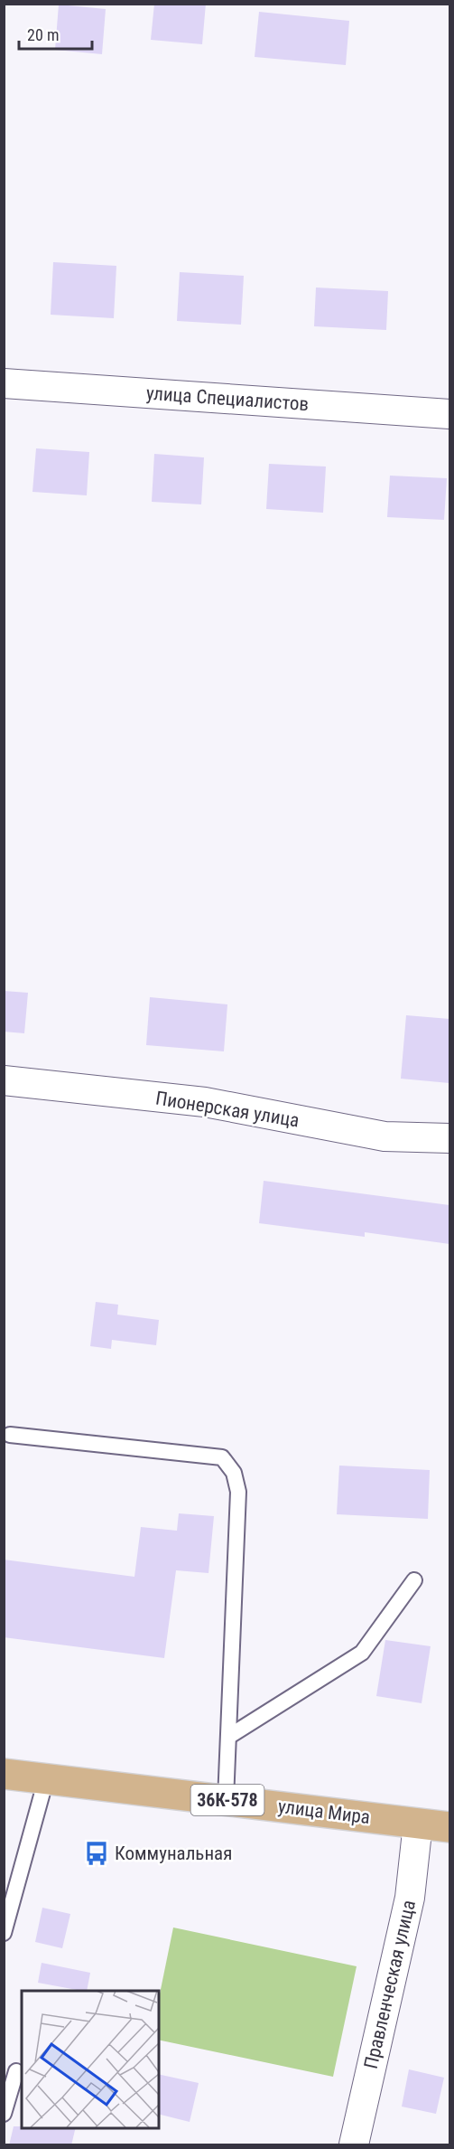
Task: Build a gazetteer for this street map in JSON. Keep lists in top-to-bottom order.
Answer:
{
  "streets": {
    "main road": ["36К-578", "улица Мира"],
    "street": ["улица Специалистов", "Пионерская улица", "Правленческая улица"]
  },
  "crossings": [
    ["улица Мира", "Правленческая улица"]
  ],
  "places": {
    "bus stop": ["Коммунальная"]
  },
  "scale_bar": "20 m"
}
